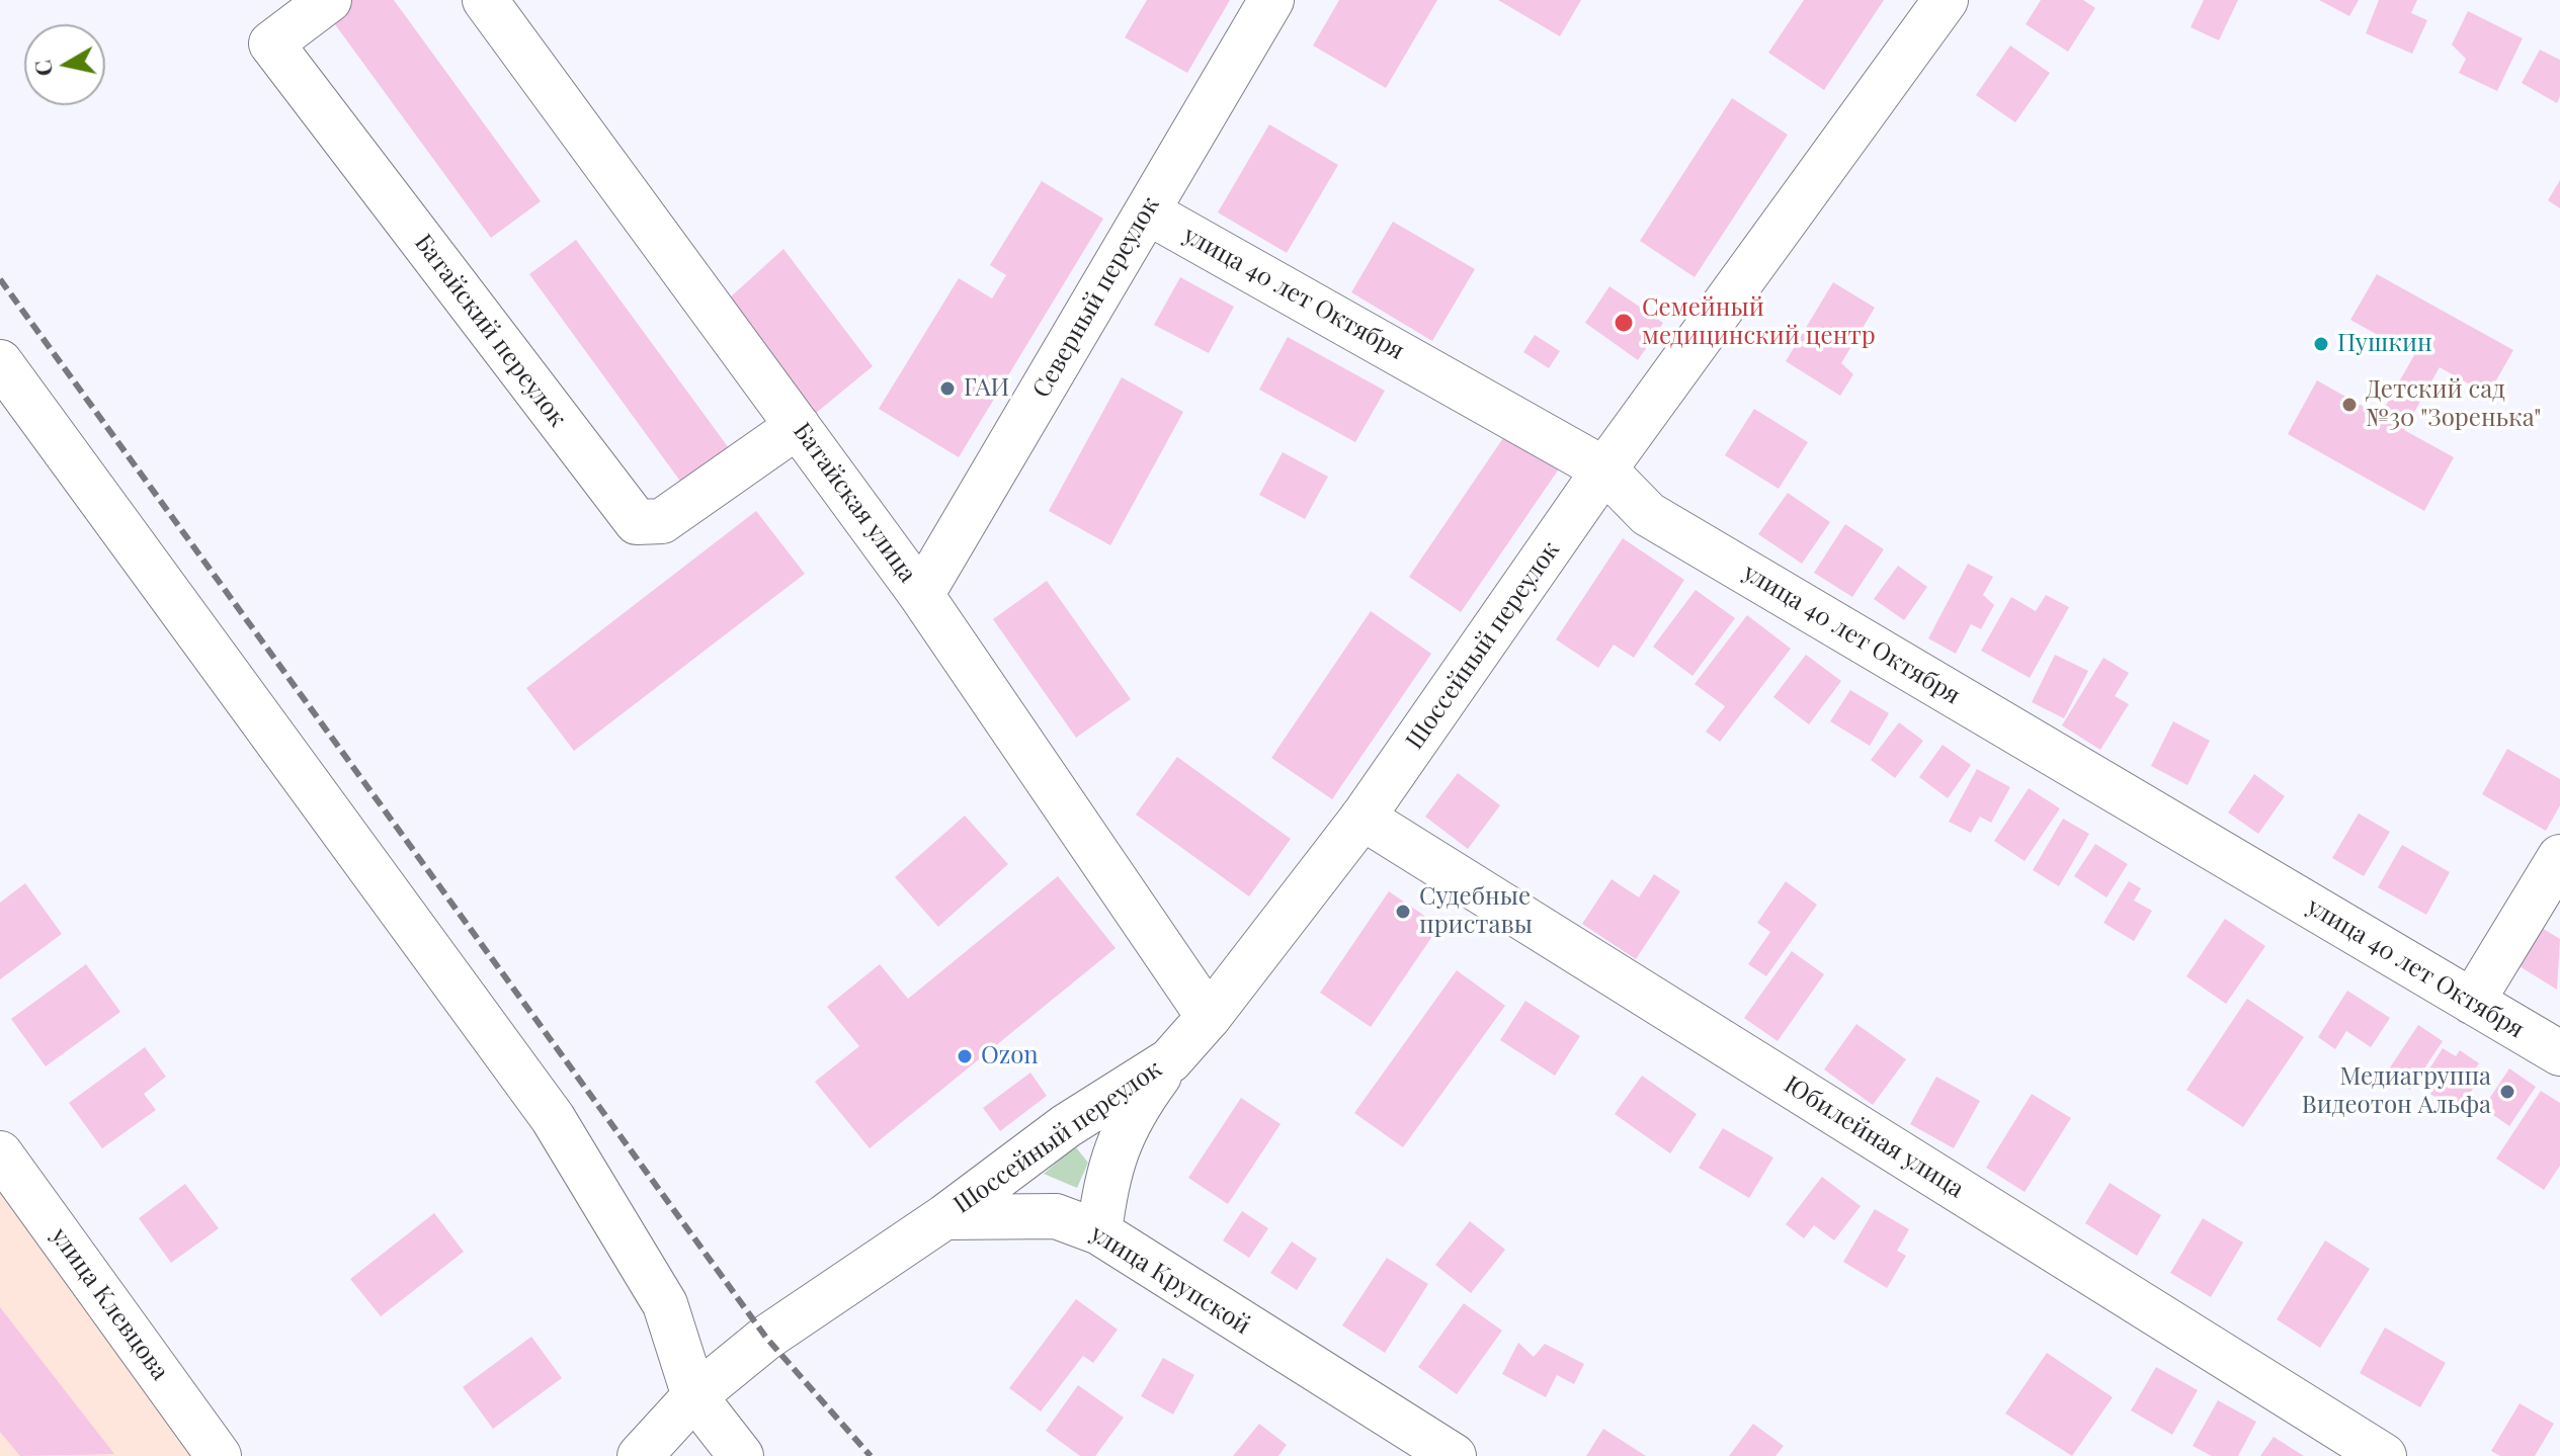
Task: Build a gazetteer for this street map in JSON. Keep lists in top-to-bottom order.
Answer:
{
  "streets": {
    "street": [
      "улица 40 лет Октября",
      "Северный переулок",
      "Батайский переулок",
      "Батайская улица",
      "Шоссейный переулок",
      "Юбилейная улица",
      "улица Крупской",
      "улица Клевцова"
    ]
  },
  "crossings": [
    ["улица 40 лет Октября", "Северный переулок"],
    ["улица 40 лет Октября", "Шоссейный переулок"],
    ["Северный переулок", "Батайская улица"],
    ["Батайский переулок", "Батайская улица"],
    ["Батайская улица", "Шоссейный переулок"],
    ["Шоссейный переулок", "Юбилейная улица"],
    ["Шоссейный переулок", "улица Крупской"]
  ],
  "places": [
    "Семейный медицинский центр",
    "Пушкин",
    "ГАИ",
    "Детский сад №30 \"Зоренька\"",
    "Судебные приставы",
    "Ozon",
    "Медиагруппа Видеотон Альфа"
  ],
  "north": "left"
}
